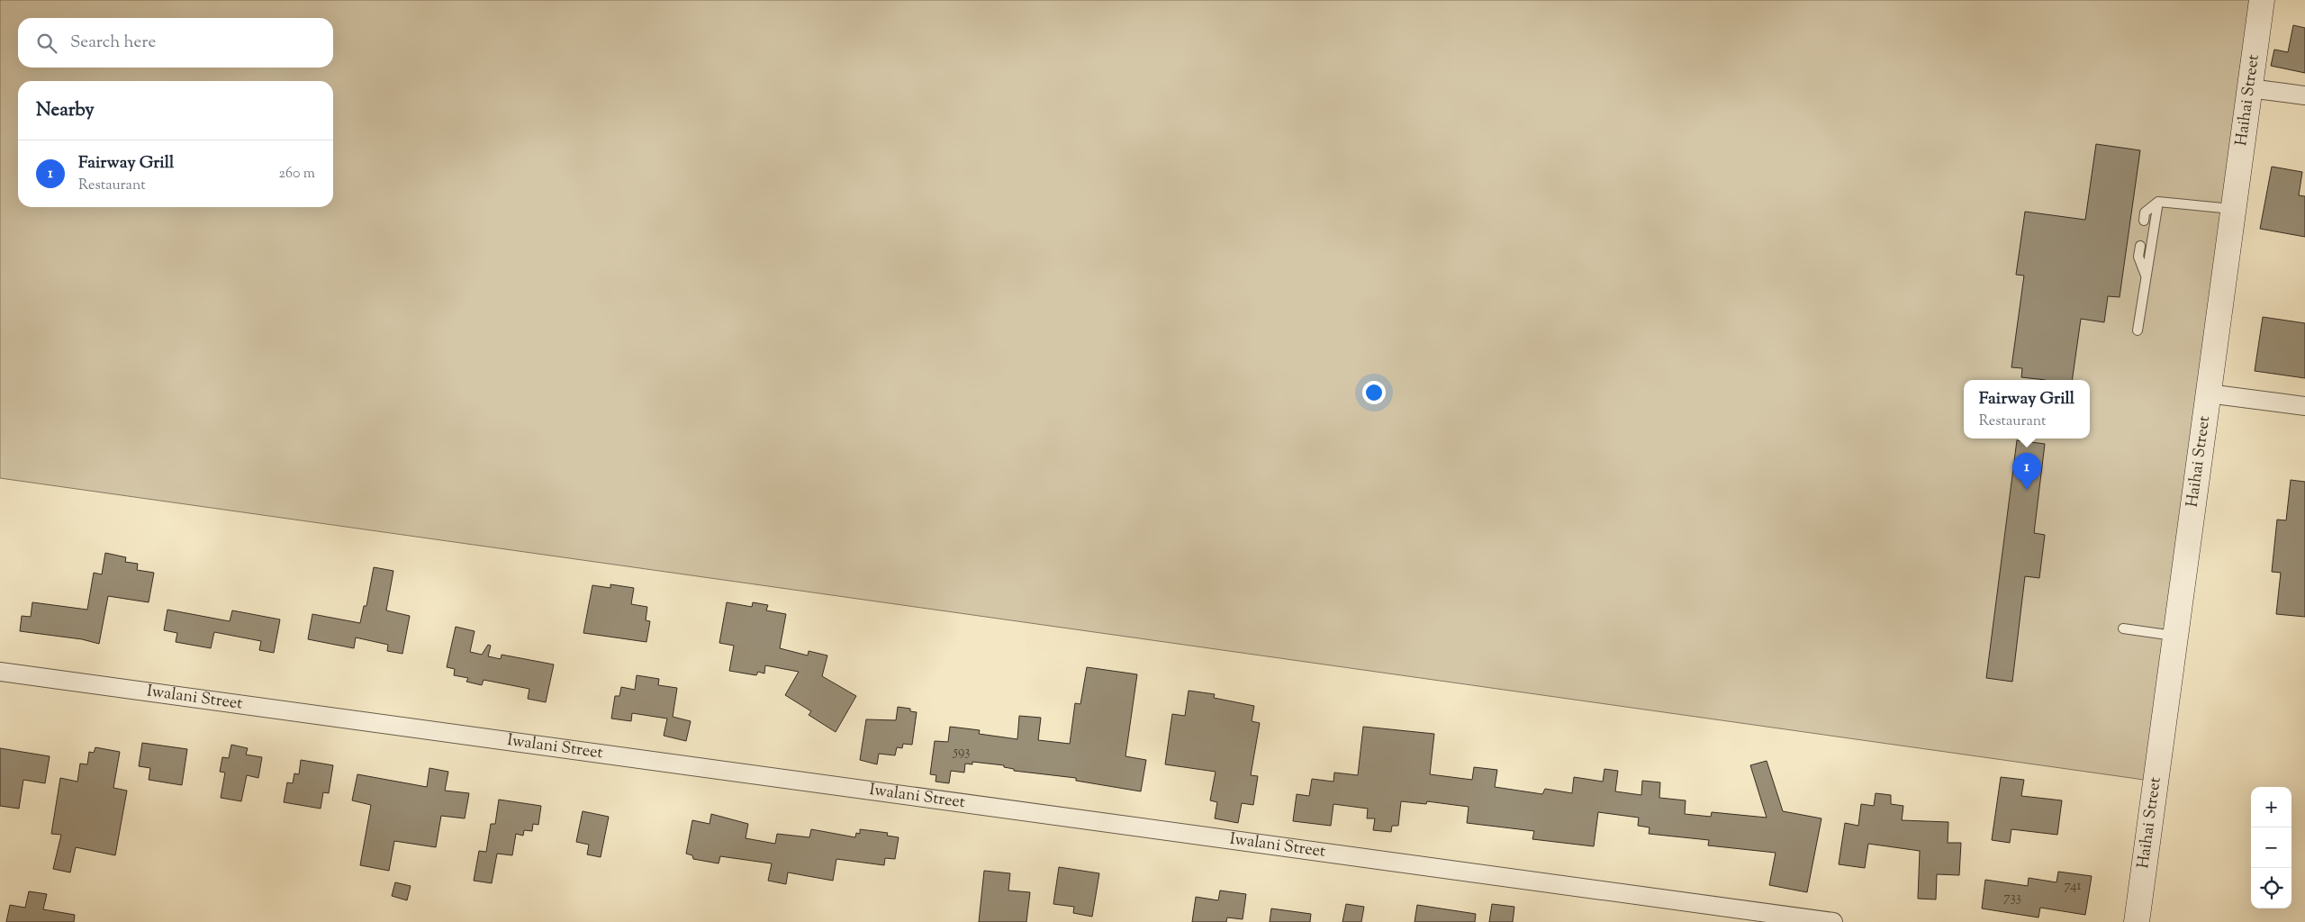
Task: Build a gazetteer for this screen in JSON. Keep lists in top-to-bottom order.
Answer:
{
  "streets": {
    "street": ["Haihai Street", "Iwalani Street"]
  },
  "house_numbers": ["593", "741", "733"],
  "page": {
    "search": "Search here",
    "heading": "Nearby",
    "list": [
      {
        "mark": "1",
        "name": "Fairway Grill",
        "note": "Restaurant",
        "value": "260 m"
      }
    ],
    "popup": ["Fairway Grill", "Restaurant"],
    "pins": "1",
    "map_buttons": ["+", "−"]
  }
}
